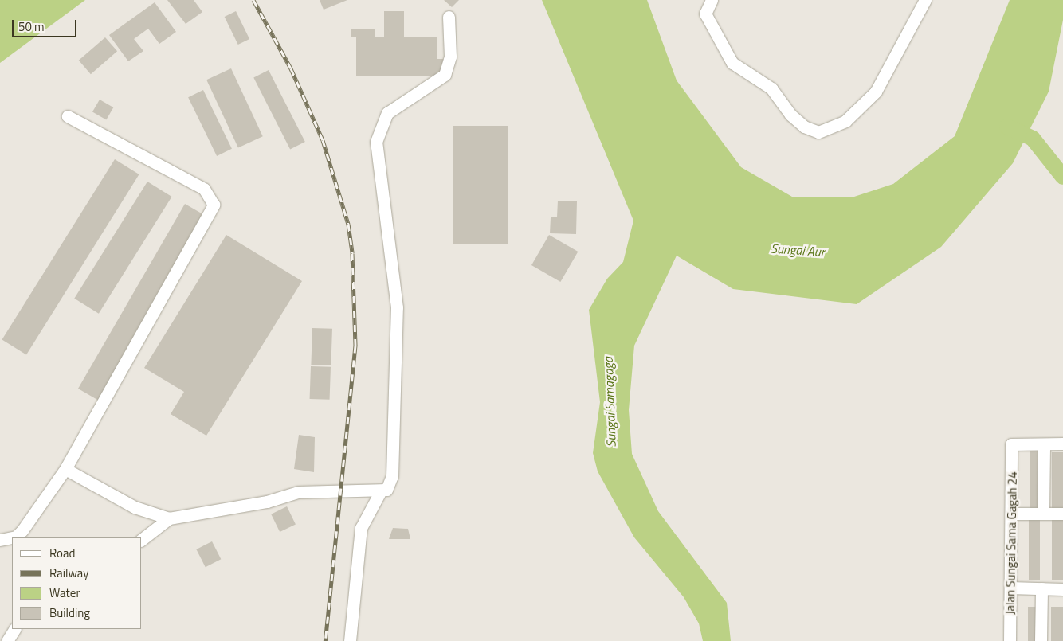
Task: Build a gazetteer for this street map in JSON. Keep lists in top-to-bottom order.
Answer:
{
  "streets": {
    "street": ["Jalan Sungai Sama Gagah 24"]
  },
  "water": ["Sungai Aur", "Sungai Samagaga"],
  "legend": [
    "Road",
    "Railway",
    "Water",
    "Building"
  ],
  "scale_bar": "50 m"
}
